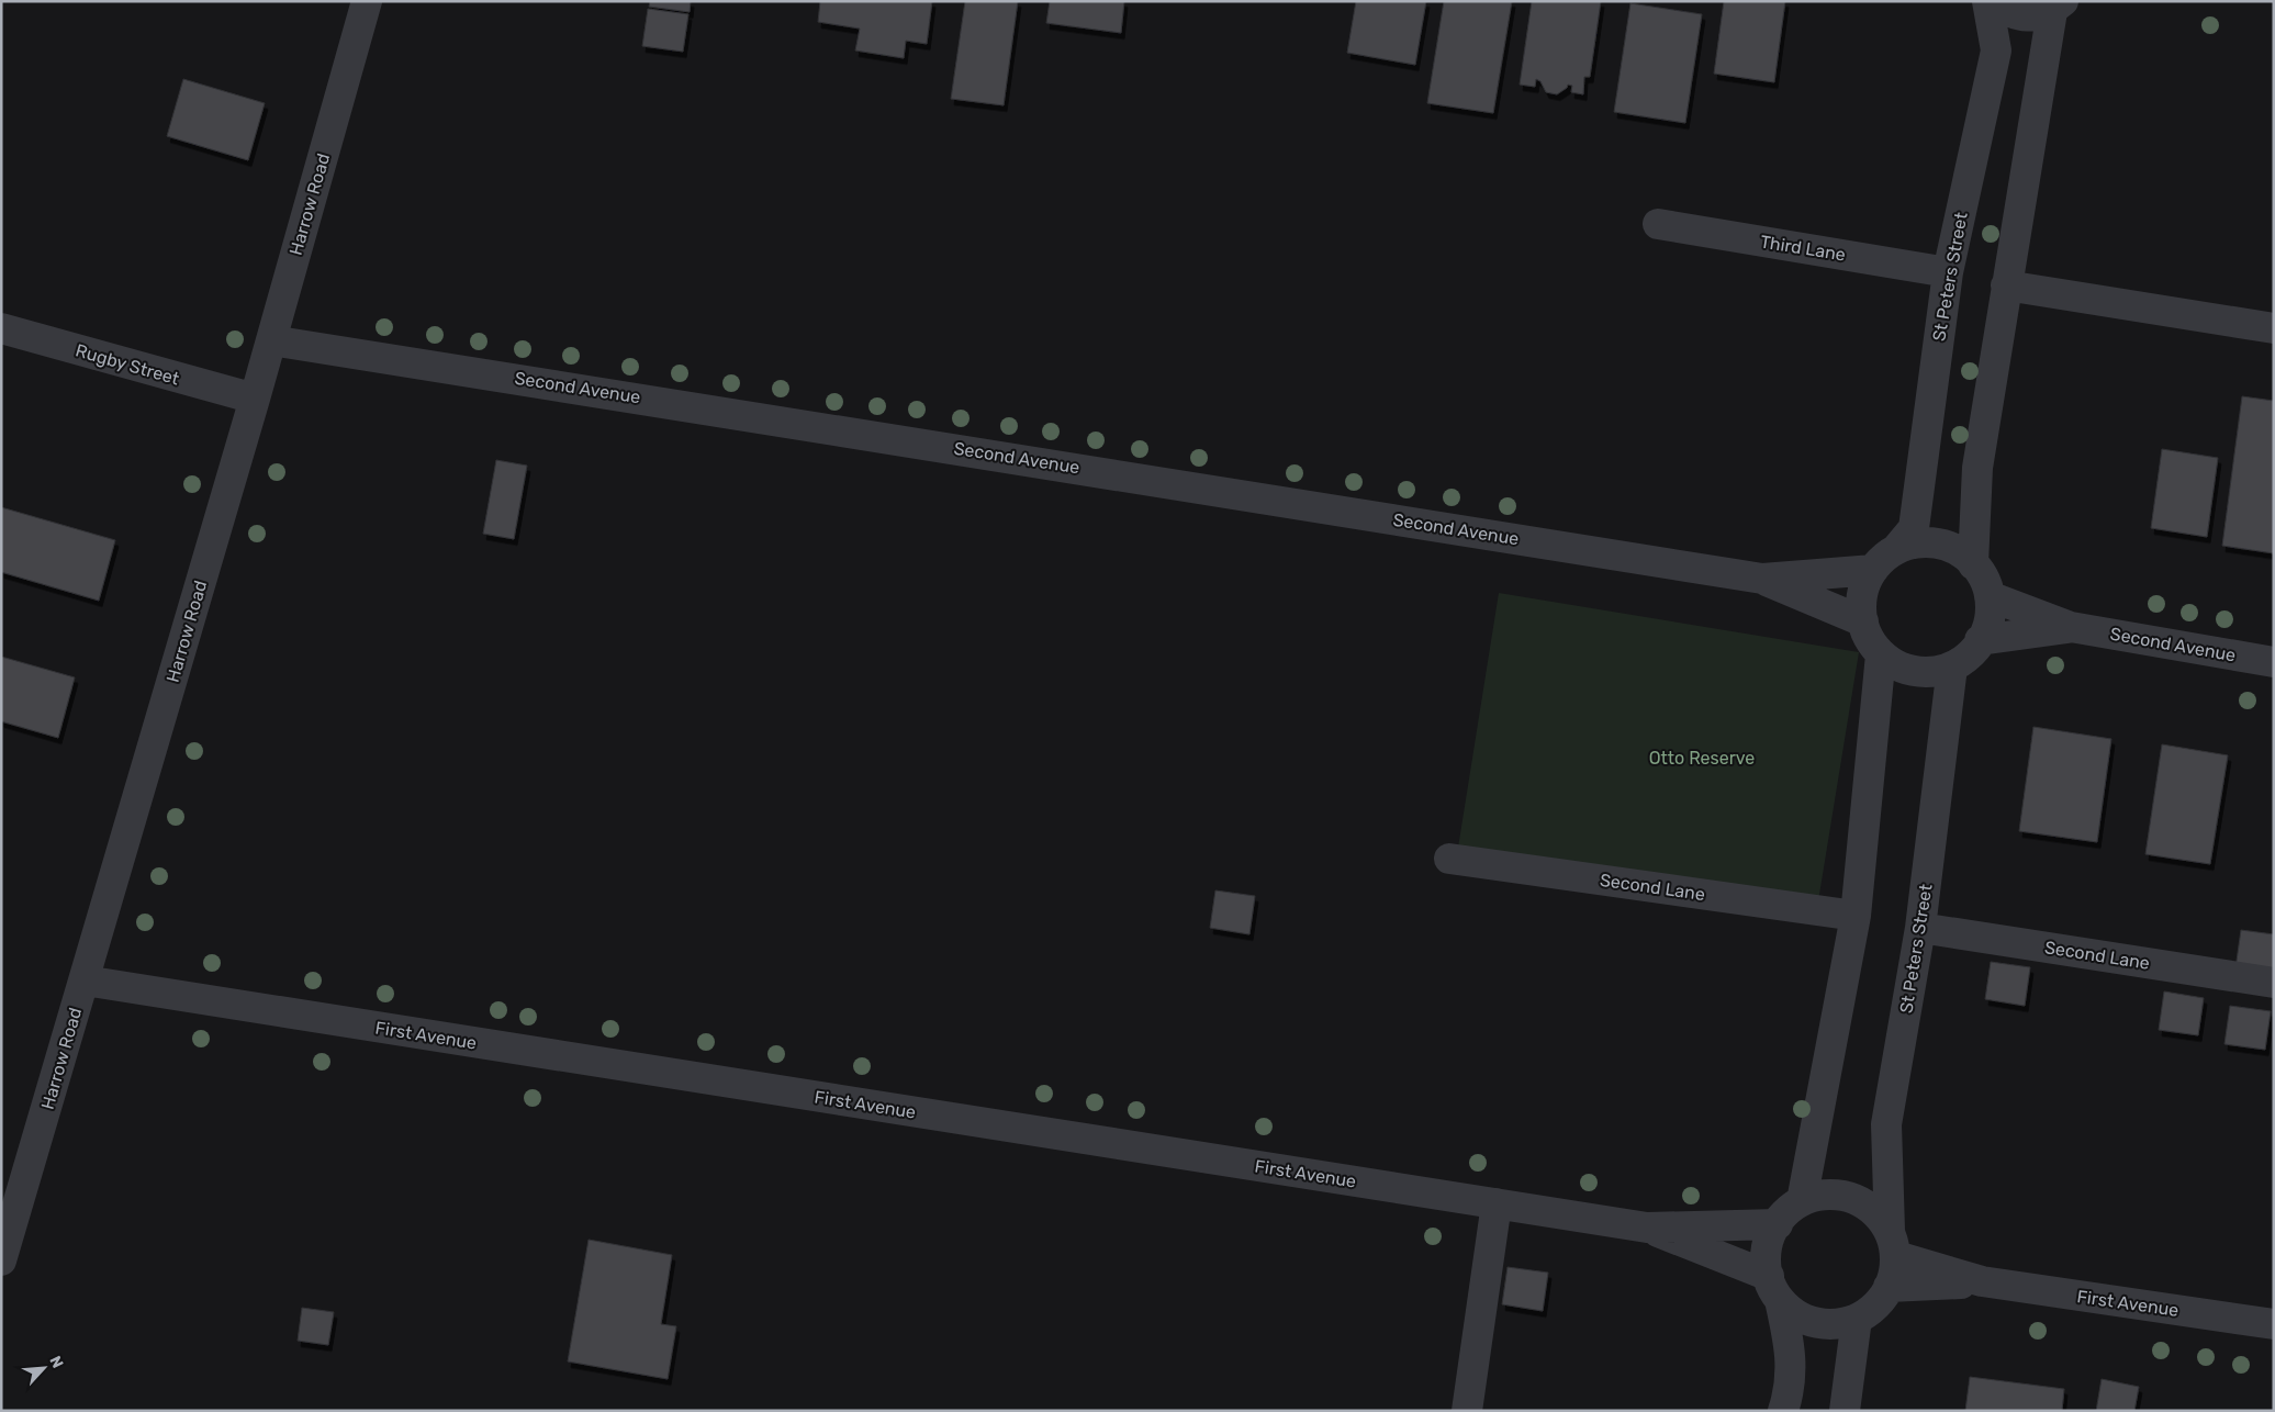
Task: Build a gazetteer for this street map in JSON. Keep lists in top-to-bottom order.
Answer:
{
  "streets": {
    "street": [
      "Harrow Road",
      "Third Lane",
      "St Peters Street",
      "Rugby Street",
      "Second Avenue",
      "Second Lane",
      "First Avenue"
    ]
  },
  "crossings": [
    ["Harrow Road", "Rugby Street"],
    ["Harrow Road", "Second Avenue"],
    ["Harrow Road", "First Avenue"],
    ["Third Lane", "St Peters Street"],
    ["St Peters Street", "Second Avenue"],
    ["St Peters Street", "Second Lane"],
    ["St Peters Street", "First Avenue"]
  ],
  "parks": ["Otto Reserve"],
  "north": "top right"
}
